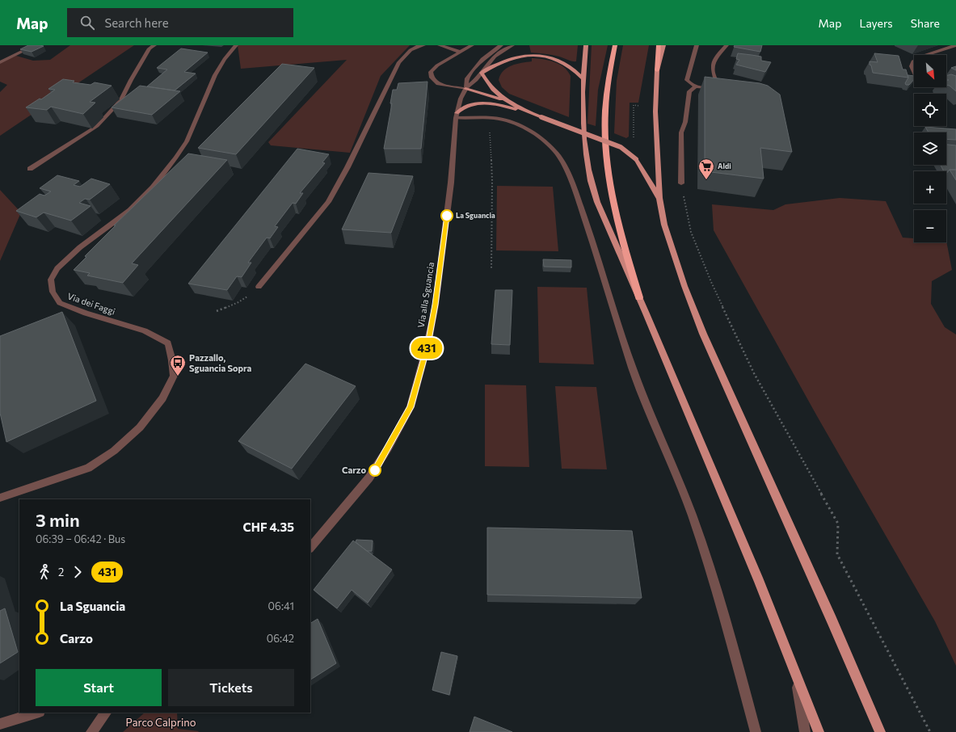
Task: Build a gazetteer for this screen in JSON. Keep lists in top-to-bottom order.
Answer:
{
  "streets": {
    "street": ["Via alla Sguancia", "Via dei Faggi"]
  },
  "parks": ["Parco Calprino"],
  "places": {
    "supermarket": ["Aldi"],
    "other": ["La Sguancia", "Carzo"],
    "bus stop": ["Pazzallo, Sguancia Sopra"]
  },
  "lines": ["bus line 431"],
  "north": "bottom right",
  "page": {
    "header": "Map",
    "search": "Search here",
    "nav": ["Map", "Layers", "Share"],
    "on_map": "431",
    "map_buttons": ["+", "−"],
    "heading": ["3 min", "06:39 – 06:42 · Bus", "CHF 4.35"],
    "legs": ["2", "431"],
    "list": [
      {
        "name": "La Sguancia",
        "value": "06:41"
      },
      {
        "name": "Carzo",
        "value": "06:42"
      }
    ],
    "buttons": ["Start", "Tickets"]
  }
}
